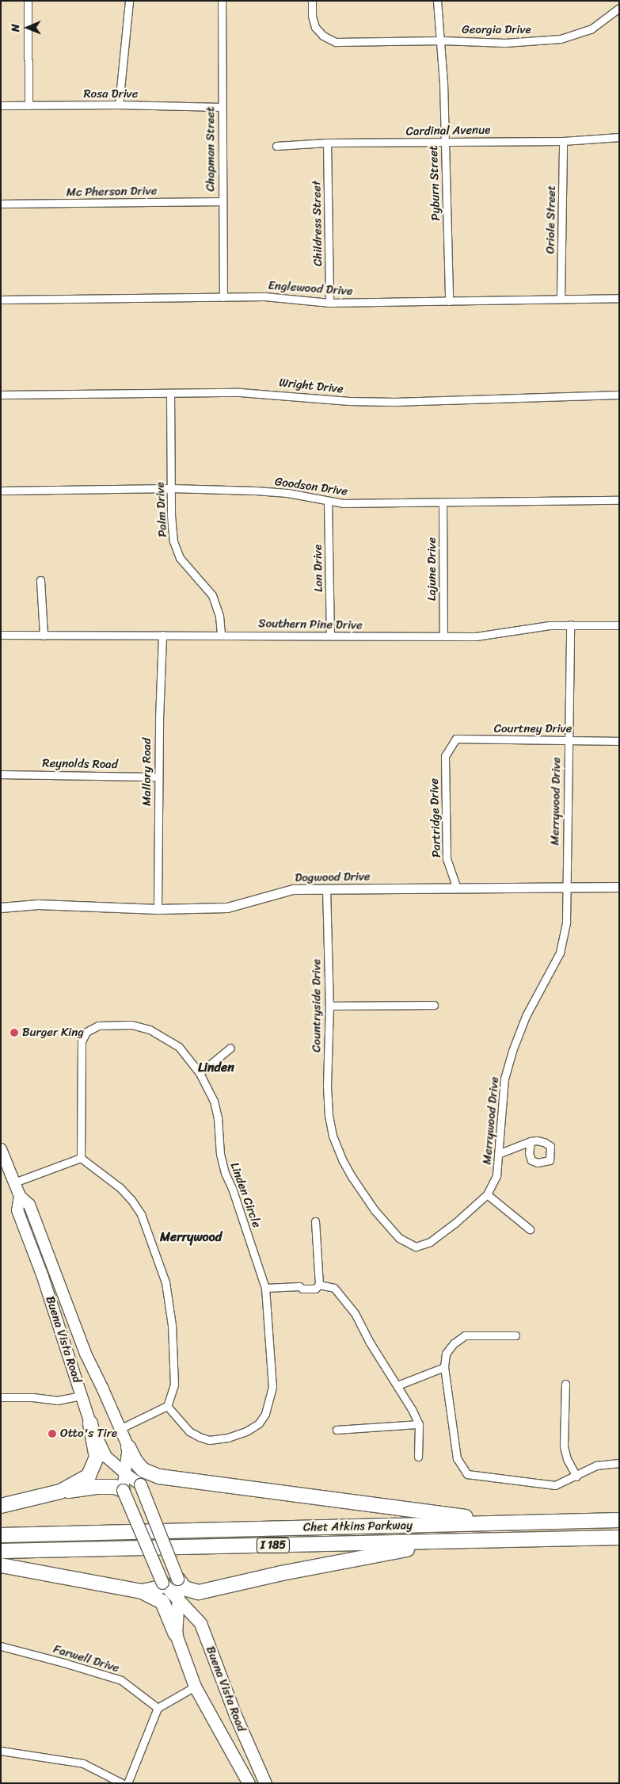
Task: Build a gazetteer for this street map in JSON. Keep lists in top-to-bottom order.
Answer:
{
  "streets": {
    "highway": ["Chet Atkins Parkway", "I 185"],
    "main road": ["Buena Vista Road"],
    "street": [
      "Georgia Drive",
      "Rosa Drive",
      "Cardinal Avenue",
      "Chapman Street",
      "Pyburn Street",
      "Mc Pherson Drive",
      "Oriole Street",
      "Childress Street",
      "Englewood Drive",
      "Wright Drive",
      "Goodson Drive",
      "Palm Drive",
      "Lon Drive",
      "Lajune Drive",
      "Southern Pine Drive",
      "Courtney Drive",
      "Reynolds Road",
      "Mallory Road",
      "Merrywood Drive",
      "Partridge Drive",
      "Dogwood Drive",
      "Countryside Drive",
      "Linden Circle",
      "Farwell Drive"
    ]
  },
  "crossings": [
    ["Georgia Drive", "Pyburn Street"],
    ["Rosa Drive", "Chapman Street"],
    ["Cardinal Avenue", "Pyburn Street"],
    ["Cardinal Avenue", "Oriole Street"],
    ["Cardinal Avenue", "Childress Street"],
    ["Chapman Street", "Mc Pherson Drive"],
    ["Chapman Street", "Englewood Drive"],
    ["Pyburn Street", "Englewood Drive"],
    ["Oriole Street", "Englewood Drive"],
    ["Childress Street", "Englewood Drive"],
    ["Wright Drive", "Palm Drive"],
    ["Goodson Drive", "Palm Drive"],
    ["Goodson Drive", "Lon Drive"],
    ["Goodson Drive", "Lajune Drive"],
    ["Palm Drive", "Southern Pine Drive"],
    ["Lon Drive", "Southern Pine Drive"],
    ["Lajune Drive", "Southern Pine Drive"],
    ["Southern Pine Drive", "Mallory Road"],
    ["Southern Pine Drive", "Merrywood Drive"],
    ["Courtney Drive", "Merrywood Drive"],
    ["Courtney Drive", "Partridge Drive"],
    ["Reynolds Road", "Mallory Road"],
    ["Mallory Road", "Dogwood Drive"],
    ["Merrywood Drive", "Dogwood Drive"],
    ["Merrywood Drive", "Countryside Drive"],
    ["Partridge Drive", "Dogwood Drive"],
    ["Dogwood Drive", "Countryside Drive"]
  ],
  "districts": ["Linden", "Merrywood"],
  "places": ["Burger King", "Otto's Tire"],
  "north": "left"
}
